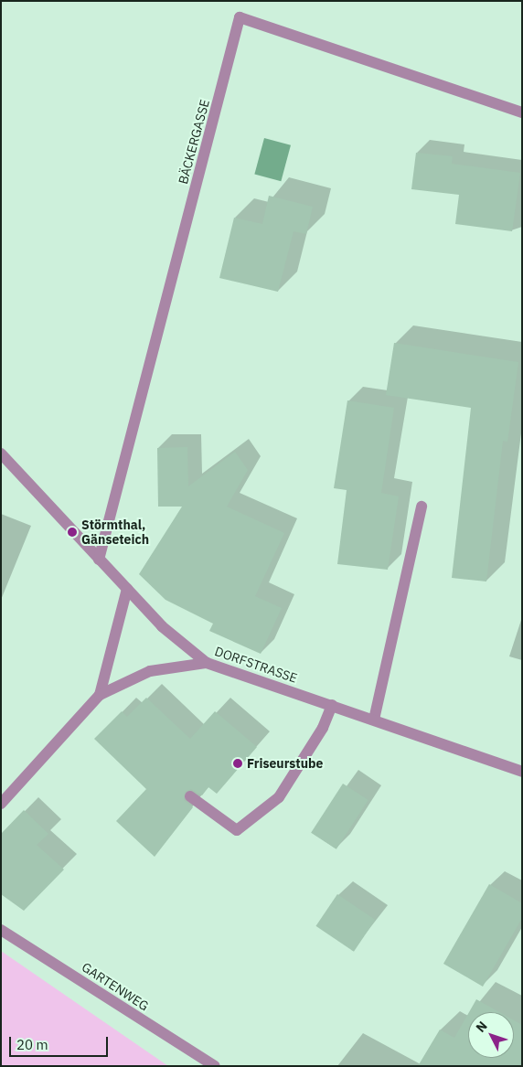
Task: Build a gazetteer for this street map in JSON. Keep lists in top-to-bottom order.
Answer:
{
  "streets": {
    "street": ["BÄCKERGASSE", "DORFSTRASSE", "GARTENWEG"]
  },
  "crossings": [
    ["BÄCKERGASSE", "DORFSTRASSE"]
  ],
  "places": ["Störmthal, Gänseteich", "Friseurstube"],
  "scale_bar": "20 m",
  "north": "top left"
}
